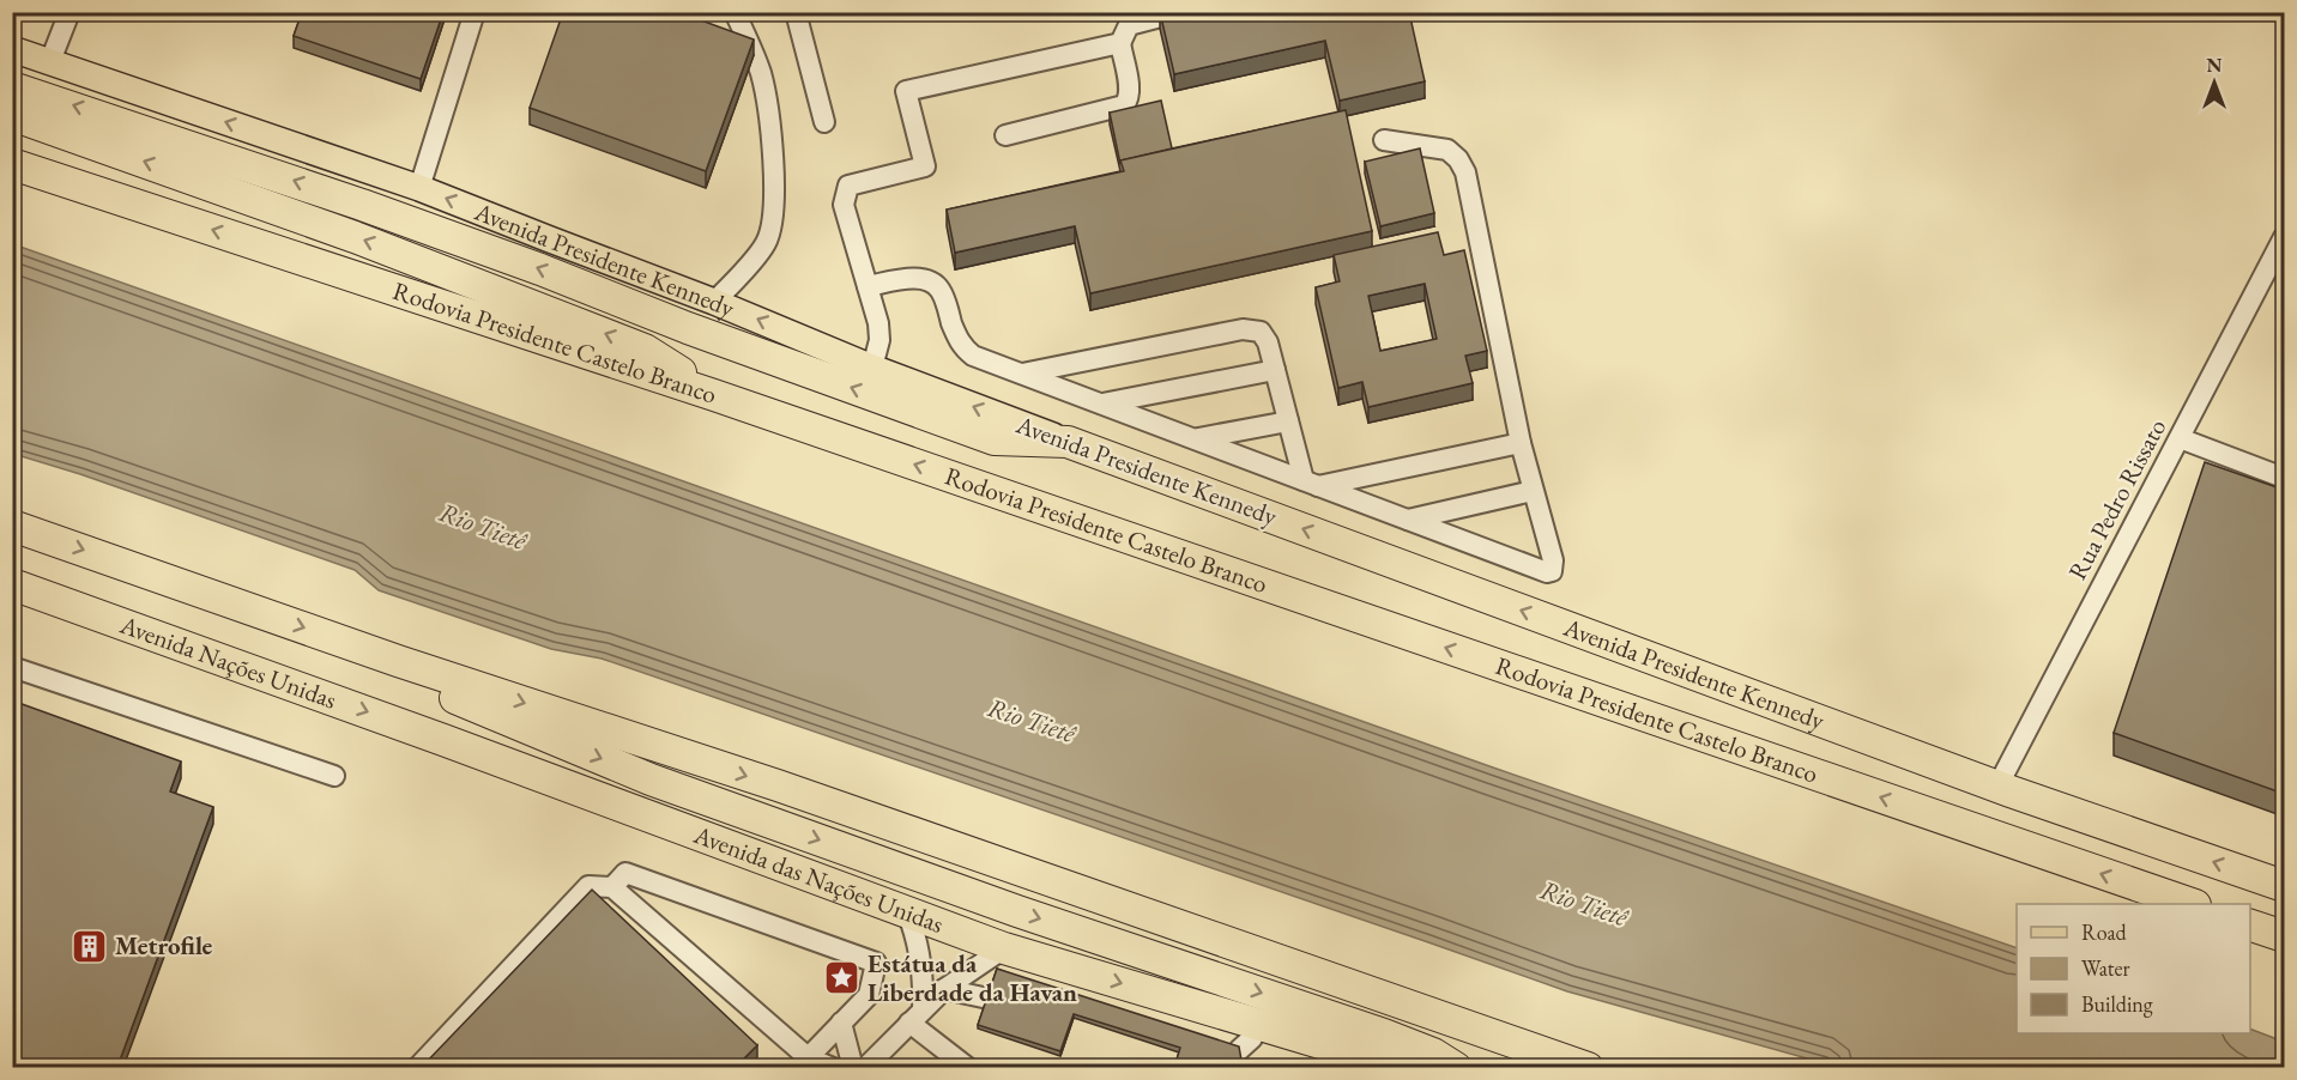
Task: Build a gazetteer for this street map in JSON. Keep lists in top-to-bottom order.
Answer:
{
  "streets": {
    "highway": [
      "Avenida Presidente Kennedy",
      "Rodovia Presidente Castelo Branco",
      "Avenida Nações Unidas",
      "Avenida das Nações Unidas"
    ],
    "street": ["Rua Pedro Rissato"]
  },
  "crossings": [
    ["Avenida Presidente Kennedy", "Rua Pedro Rissato"],
    ["Avenida Nações Unidas", "Avenida das Nações Unidas"]
  ],
  "one_way": ["Avenida Presidente Kennedy"],
  "water": ["Rio Tietê"],
  "places": {
    "building": ["Metrofile"],
    "place": ["Estátua da Liberdade da Havan"]
  },
  "legend": ["Road", "Water", "Building"],
  "north": "top"
}
